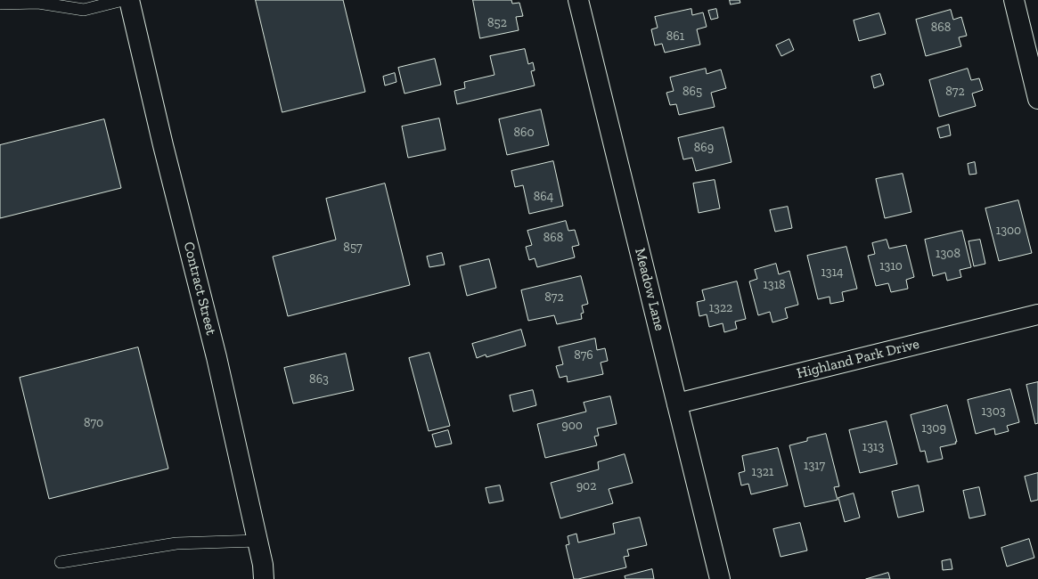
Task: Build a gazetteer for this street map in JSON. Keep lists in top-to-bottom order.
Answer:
{
  "streets": {
    "street": ["Contract Street", "Meadow Lane", "Highland Park Drive"]
  },
  "crossings": [
    ["Meadow Lane", "Highland Park Drive"]
  ],
  "house_numbers": [
    "852",
    "868",
    "861",
    "865",
    "872",
    "860",
    "869",
    "864",
    "1300",
    "868",
    "857",
    "1308",
    "1310",
    "1314",
    "1318",
    "872",
    "1322",
    "876",
    "863",
    "1303",
    "870",
    "900",
    "1309",
    "1313",
    "1317",
    "1321",
    "902"
  ]
}
